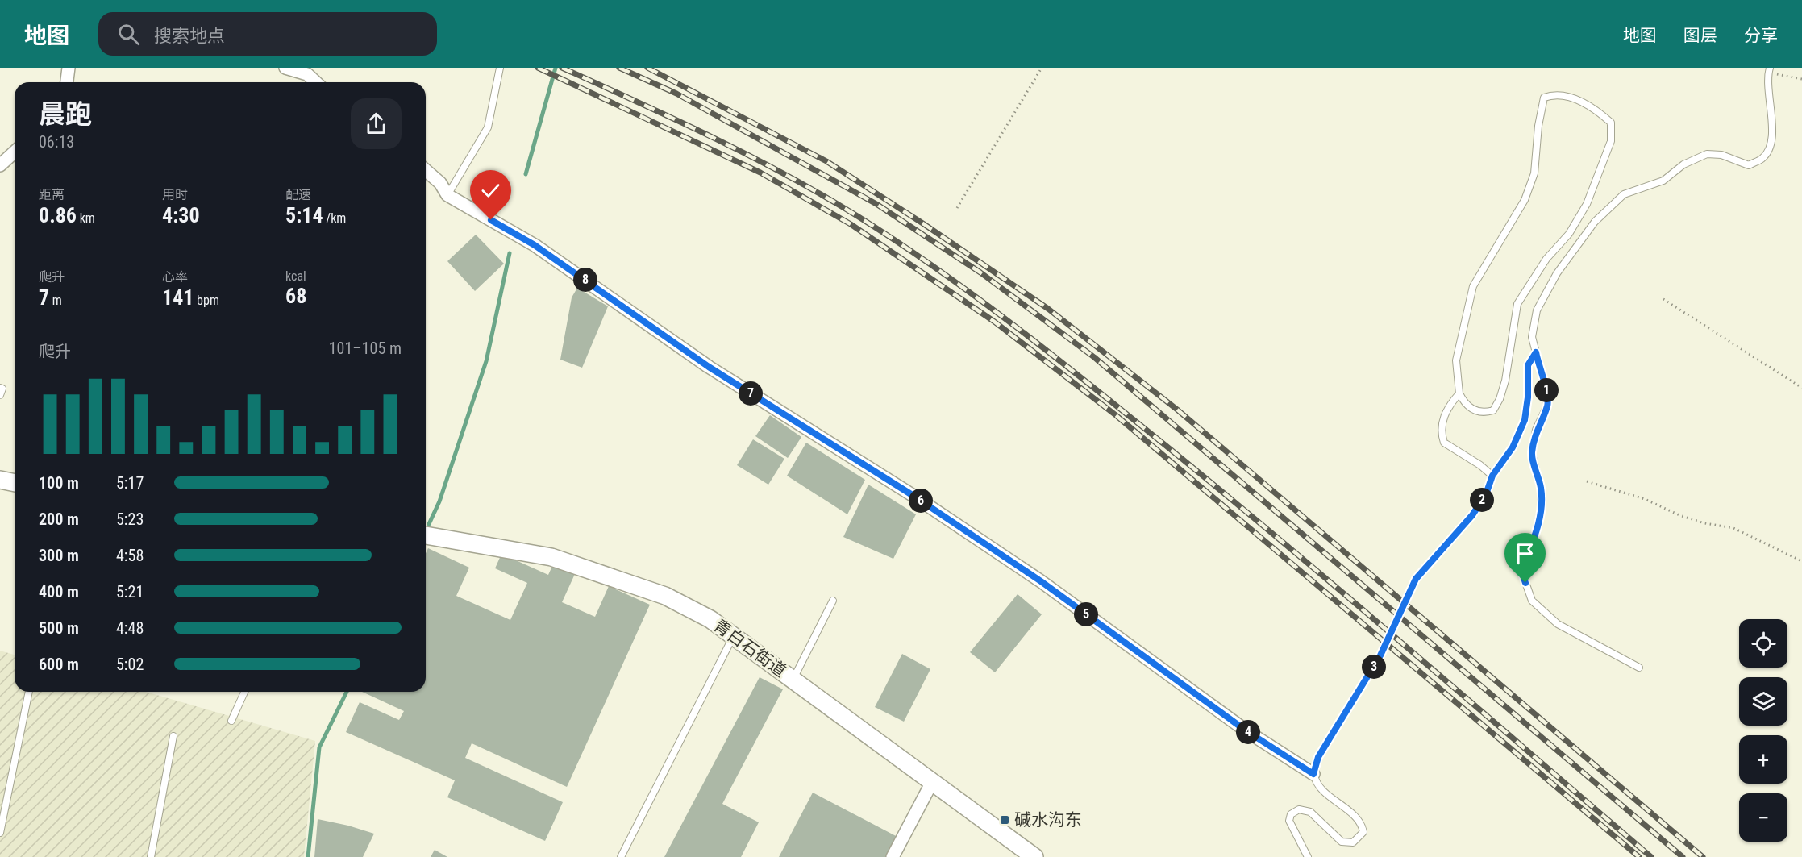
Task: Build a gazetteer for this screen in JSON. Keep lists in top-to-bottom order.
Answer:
{
  "streets": {
    "street": ["青白石街道"]
  },
  "places": {
    "transit": ["碱水沟东"]
  },
  "page": {
    "header": "地图",
    "search": "搜索地点",
    "nav": ["地图", "图层", "分享"],
    "heading": ["晨跑", "06:13"],
    "stats": [
      ["距离", "0.86 km"],
      ["用时", "4:30"],
      ["配速", "5:14 /km"],
      ["爬升", "7 m"],
      ["心率", "141 bpm"],
      ["kcal", "68"]
    ],
    "pins": [
      "8",
      "1",
      "7",
      "2",
      "6",
      "5",
      "3",
      "4"
    ],
    "chart": ["爬升", "101–105 m"],
    "list": [
      {
        "name": "100 m",
        "note": "5:17"
      },
      {
        "name": "200 m",
        "note": "5:23"
      },
      {
        "name": "300 m",
        "note": "4:58"
      },
      {
        "name": "400 m",
        "note": "5:21"
      },
      {
        "name": "500 m",
        "note": "4:48"
      },
      {
        "name": "600 m",
        "note": "5:02"
      }
    ],
    "map_buttons": ["+", "−"]
  }
}
